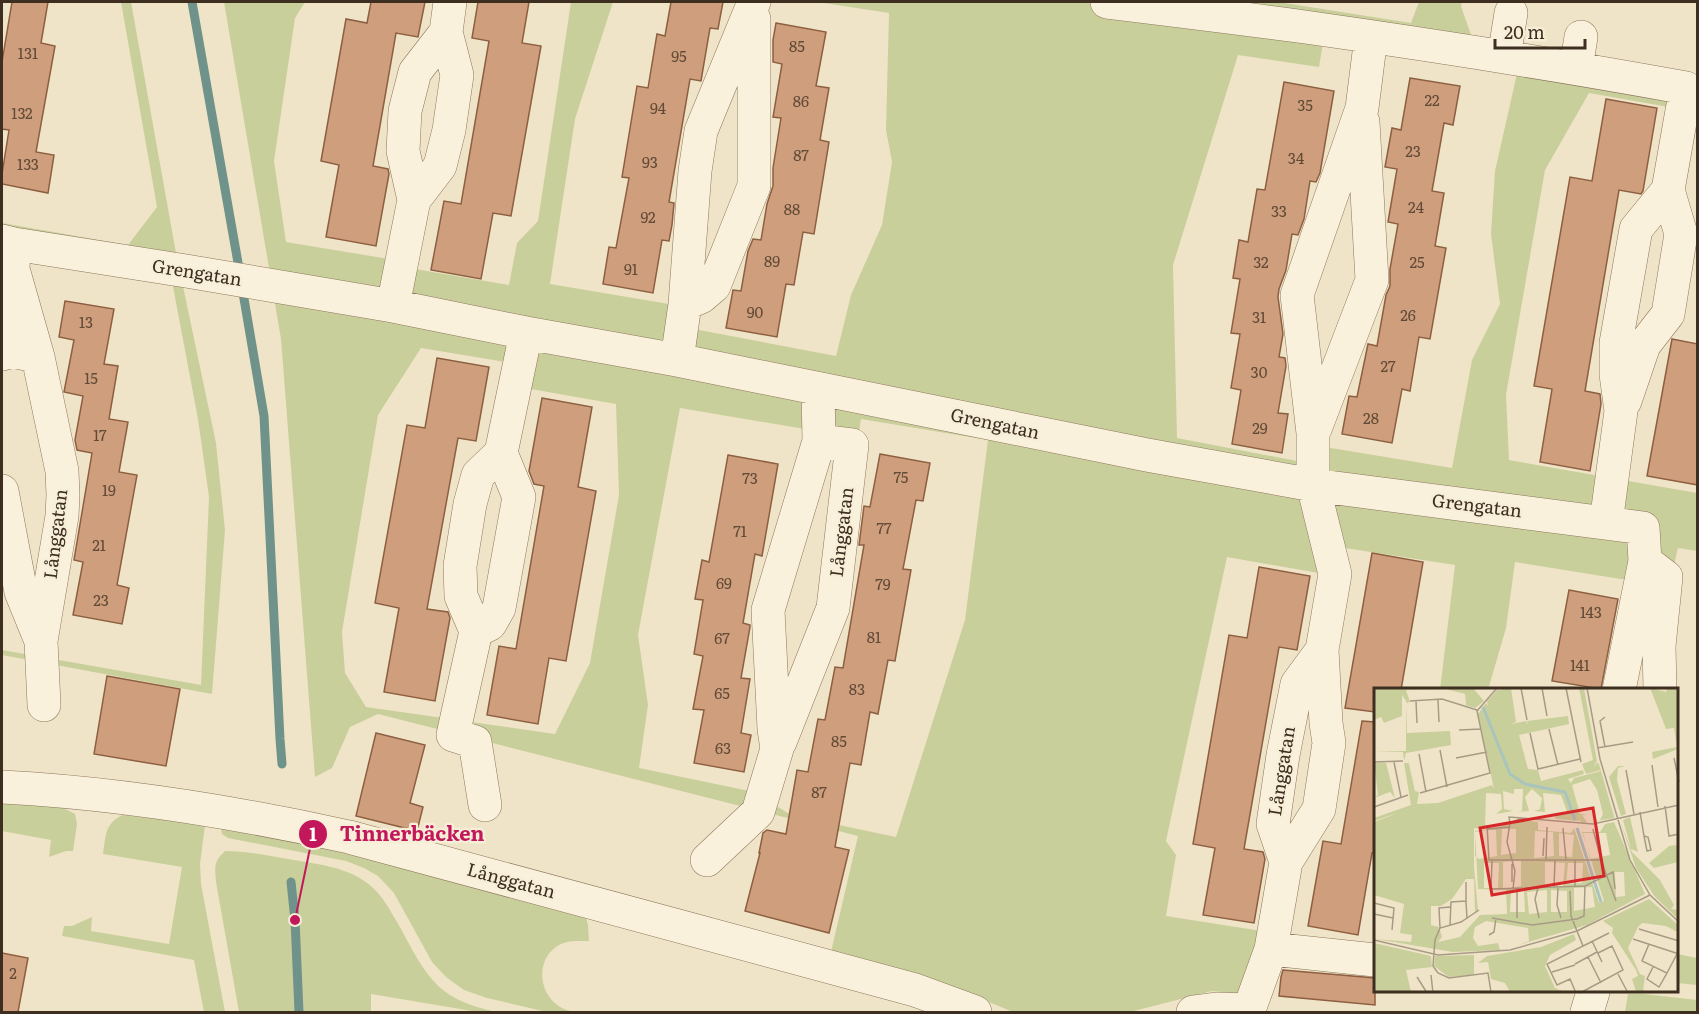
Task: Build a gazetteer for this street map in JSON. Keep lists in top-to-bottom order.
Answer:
{
  "streets": {
    "street": ["Grengatan", "Långgatan"]
  },
  "crossings": [
    ["Grengatan", "Långgatan"]
  ],
  "places": ["Tinnerbäcken"],
  "house_numbers": [
    "85",
    "131",
    "95",
    "22",
    "86",
    "35",
    "94",
    "132",
    "23",
    "87",
    "34",
    "93",
    "133",
    "24",
    "88",
    "33",
    "92",
    "89",
    "32",
    "25",
    "91",
    "90",
    "26",
    "31",
    "13",
    "27",
    "30",
    "15",
    "28",
    "29",
    "17",
    "75",
    "73",
    "19",
    "77",
    "71",
    "21",
    "69",
    "79",
    "23",
    "143",
    "81",
    "67",
    "141",
    "83",
    "65",
    "85",
    "63",
    "87",
    "2"
  ],
  "scale_bar": "20 m"
}
